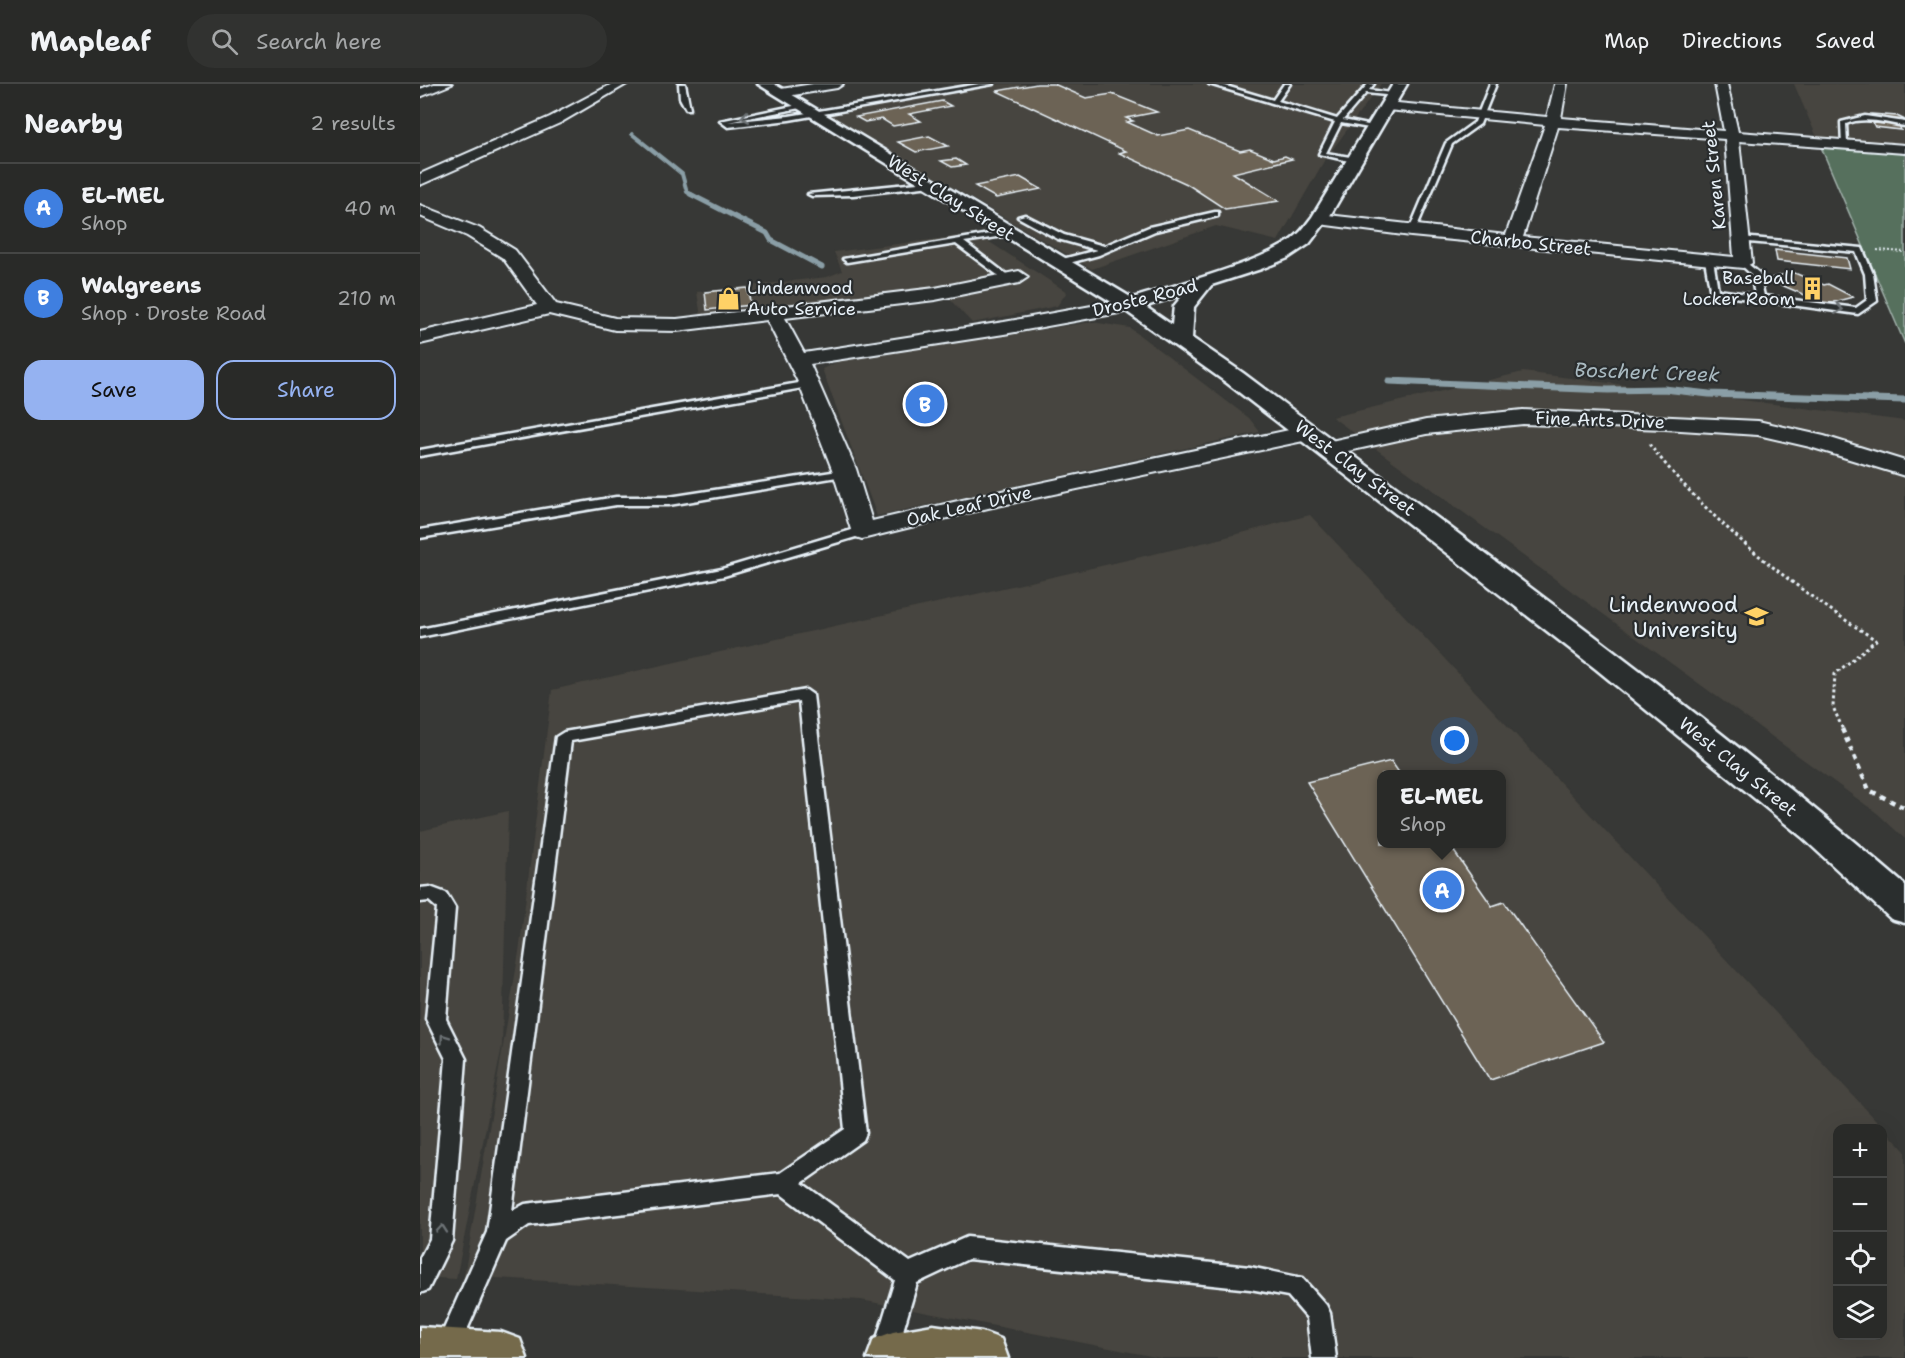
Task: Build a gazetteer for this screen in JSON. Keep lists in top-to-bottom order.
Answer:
{
  "streets": {
    "main road": ["West Clay Street", "Droste Road"],
    "street": [
      "Karen Street",
      "Charbo Street",
      "Fine Arts Drive",
      "Oak Leaf Drive"
    ]
  },
  "crossings": [
    ["Karen Street", "Charbo Street"],
    ["West Clay Street", "Droste Road"],
    ["West Clay Street", "Fine Arts Drive"],
    ["West Clay Street", "Oak Leaf Drive"],
    ["Charbo Street", "Droste Road"],
    ["Fine Arts Drive", "Oak Leaf Drive"]
  ],
  "water": ["Boschert Creek"],
  "places": {
    "building": ["Baseball Locker Room"],
    "shop": ["Lindenwood Auto Service"],
    "school or university": ["Lindenwood University"]
  },
  "page": {
    "header": "Mapleaf",
    "search": "Search here",
    "nav": ["Map", "Directions", "Saved"],
    "heading": ["Nearby", "2 results"],
    "list": [
      {
        "mark": "A",
        "name": "EL-MEL",
        "note": "Shop",
        "value": "40 m"
      },
      {
        "mark": "B",
        "name": "Walgreens",
        "note": "Shop · Droste Road",
        "value": "210 m"
      }
    ],
    "buttons": ["Save", "Share"],
    "pins": ["B", "A"],
    "popup": ["EL-MEL", "Shop"],
    "map_buttons": ["+", "−"]
  }
}
